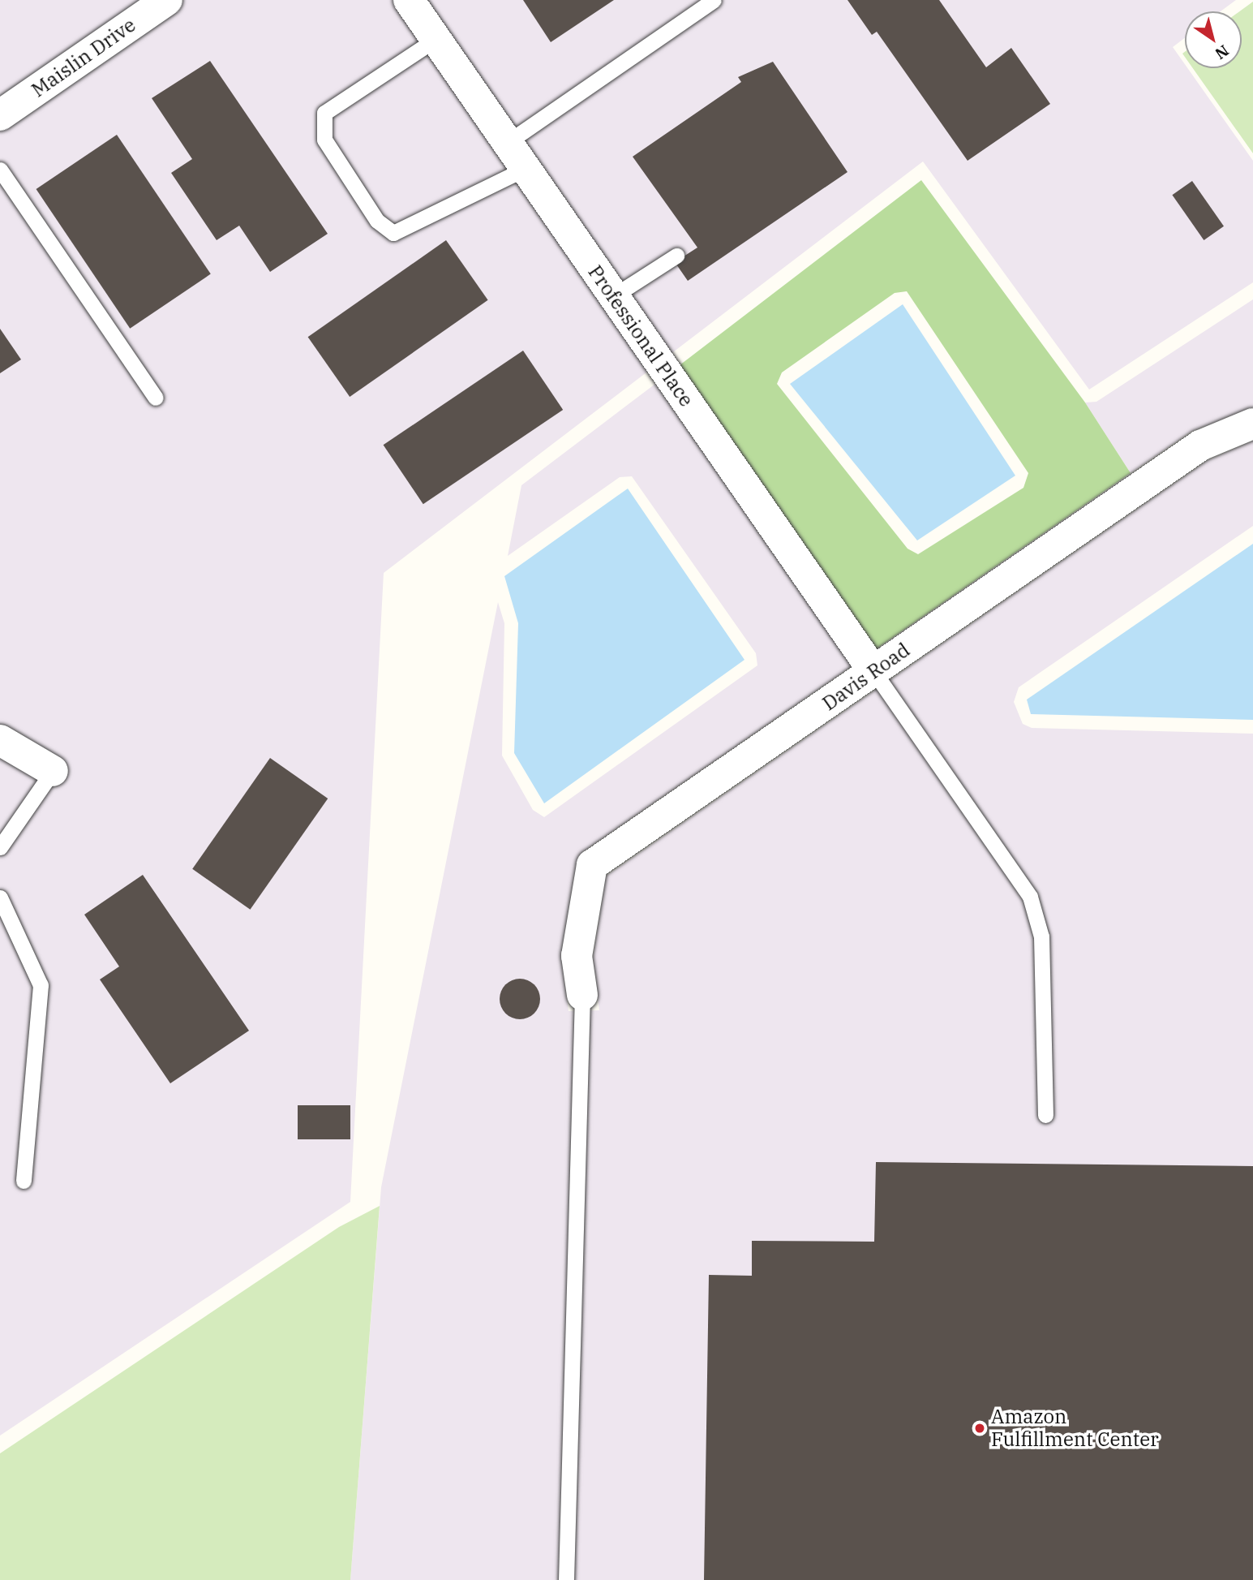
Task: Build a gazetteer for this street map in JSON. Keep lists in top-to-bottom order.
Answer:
{
  "streets": {
    "street": ["Maislin Drive", "Professional Place", "Davis Road"]
  },
  "crossings": [
    ["Professional Place", "Davis Road"]
  ],
  "places": ["Amazon Fulfillment Center"],
  "north": "bottom right"
}
